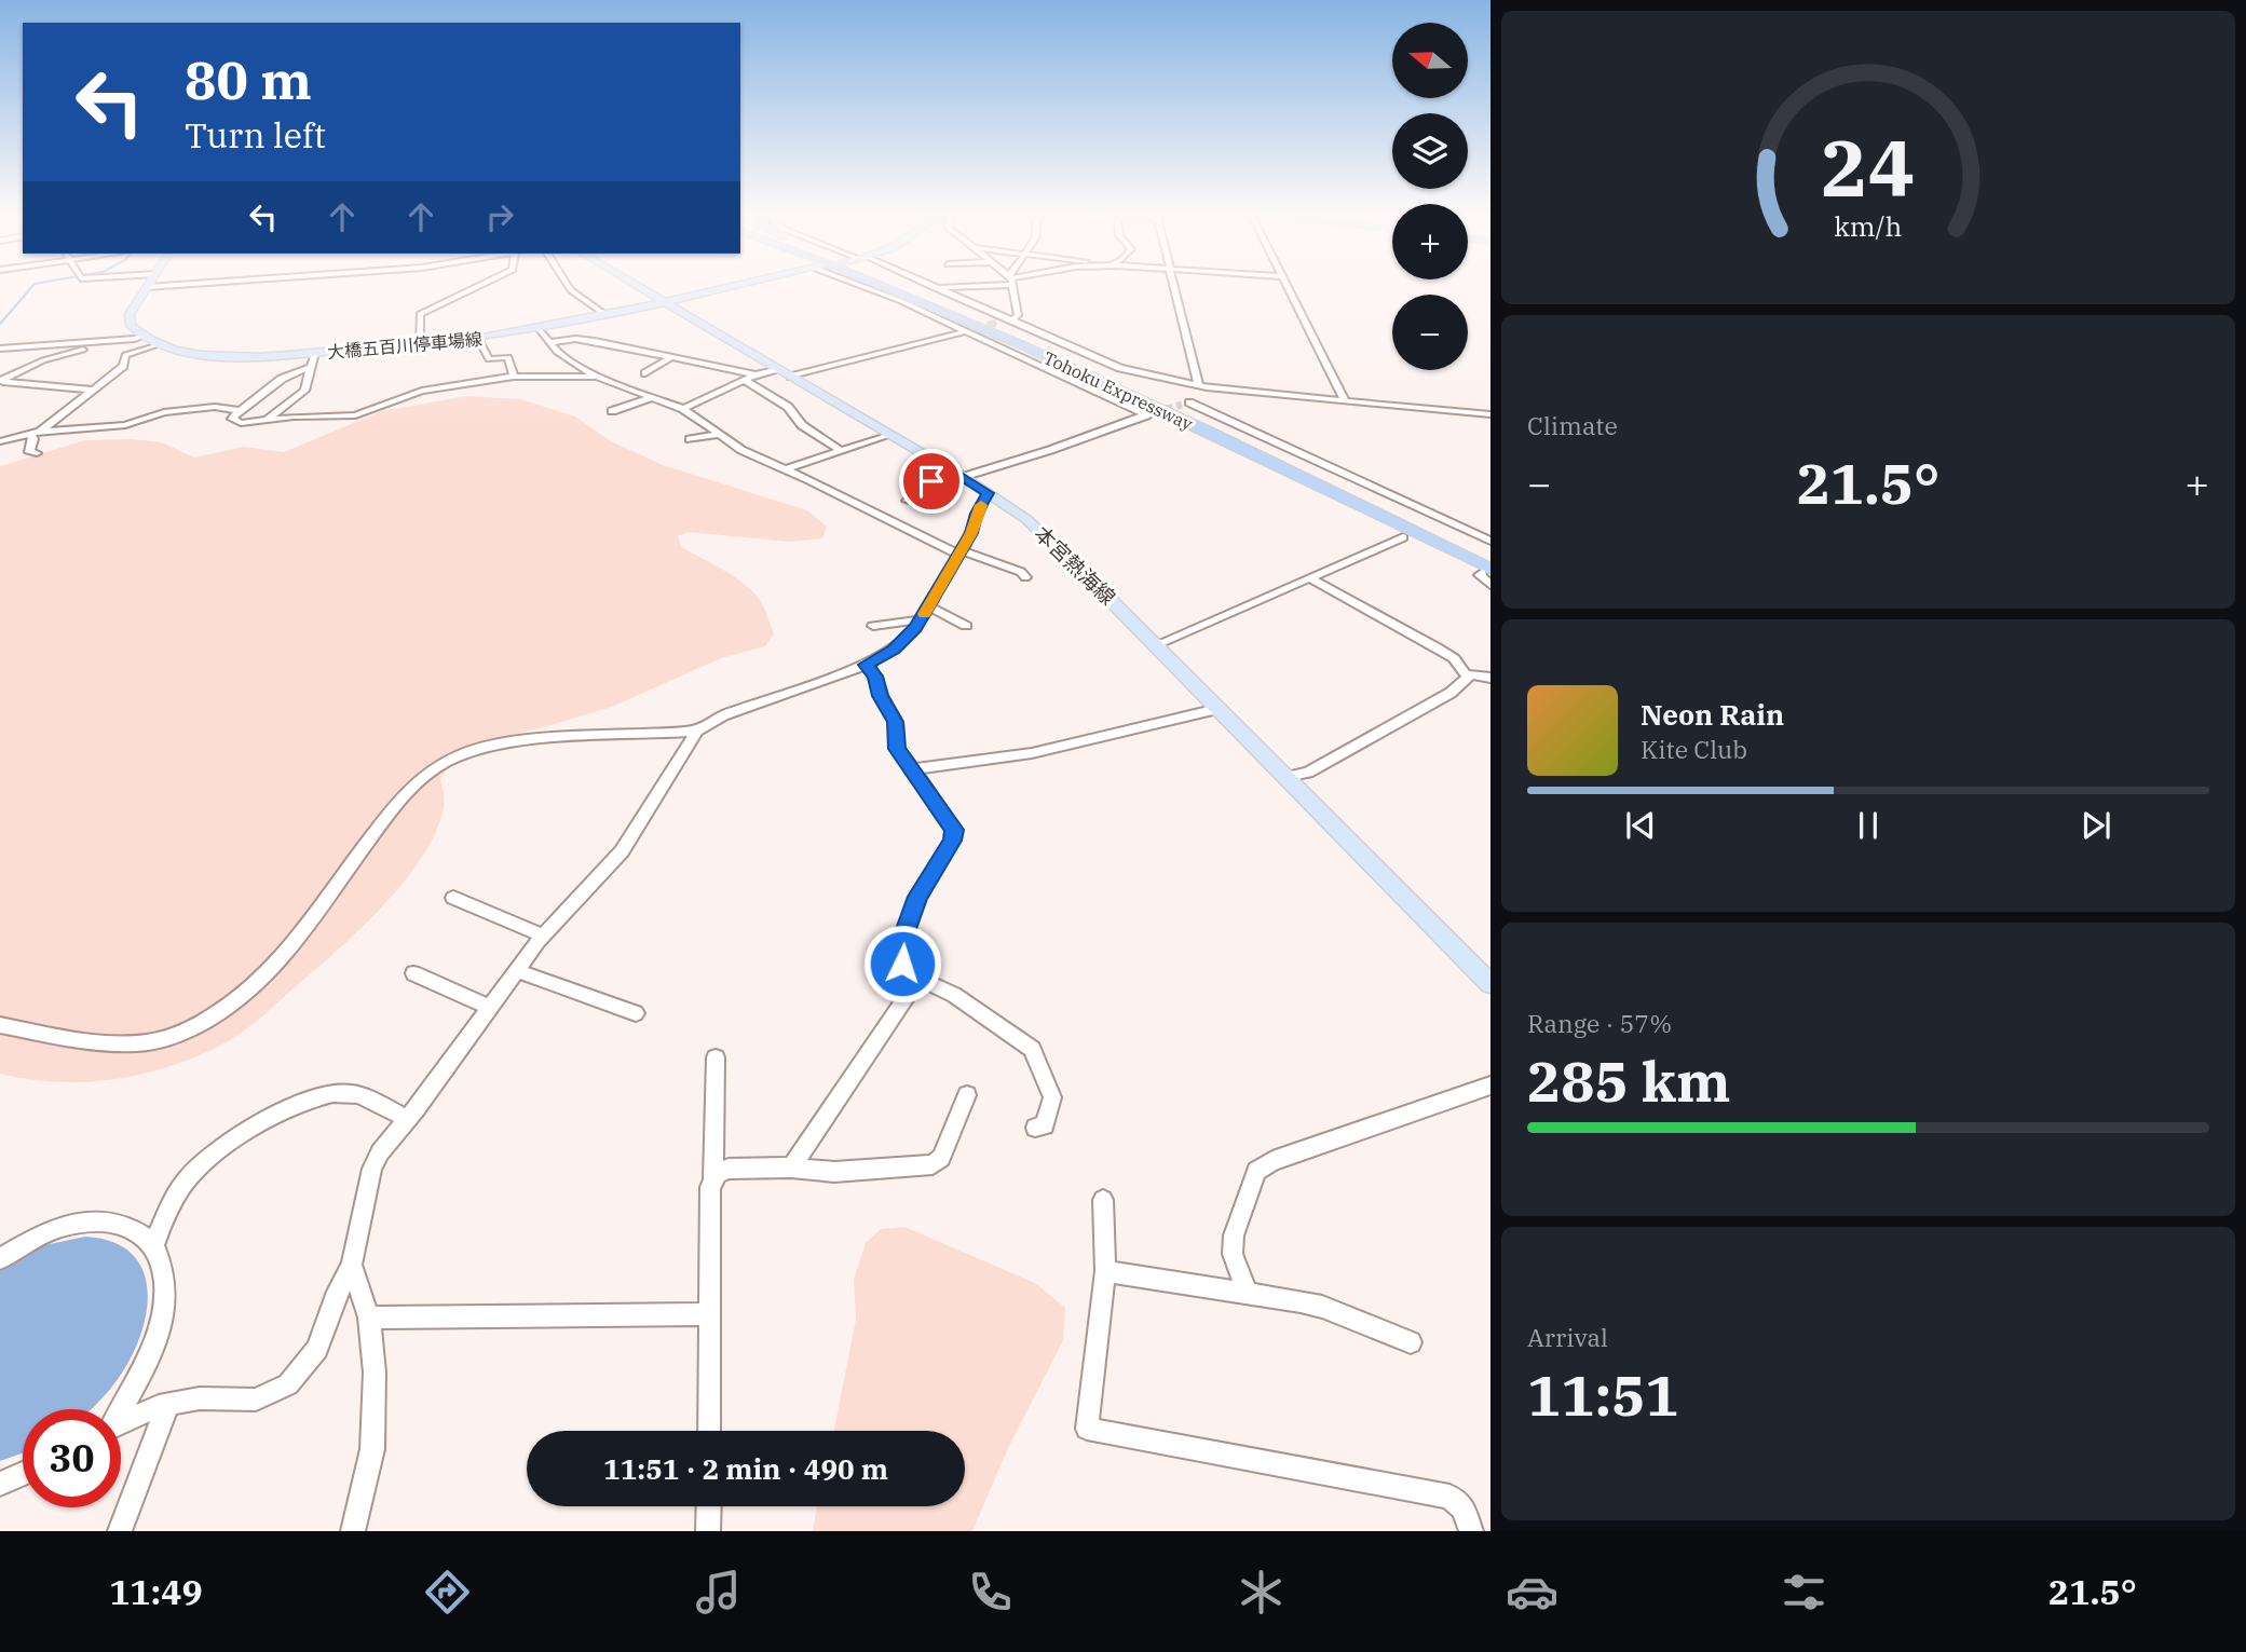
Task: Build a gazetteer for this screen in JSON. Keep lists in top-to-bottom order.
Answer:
{
  "streets": {
    "highway": ["Tohoku Expressway"],
    "main road": ["大橋五百川停車場線", "本宮熱海線"]
  },
  "crossings": [
    ["大橋五百川停車場線", "本宮熱海線"]
  ],
  "north": "left",
  "page": {
    "map_buttons": ["+", "−"],
    "turn": ["80 m", "Turn left"],
    "tile": [
      "Climate",
      ["Range · 57%", "285 km"],
      ["Arrival", "11:51"]
    ],
    "heat": ["−", "21.5°", "+"],
    "song": ["Neon Rain", "Kite Club"],
    "limit": "30",
    "trip": "11:51 · 2 min · 490 m",
    "tabs": ["11:49", "21.5°"],
    "gauge": ["24", "km/h"]
  }
}
